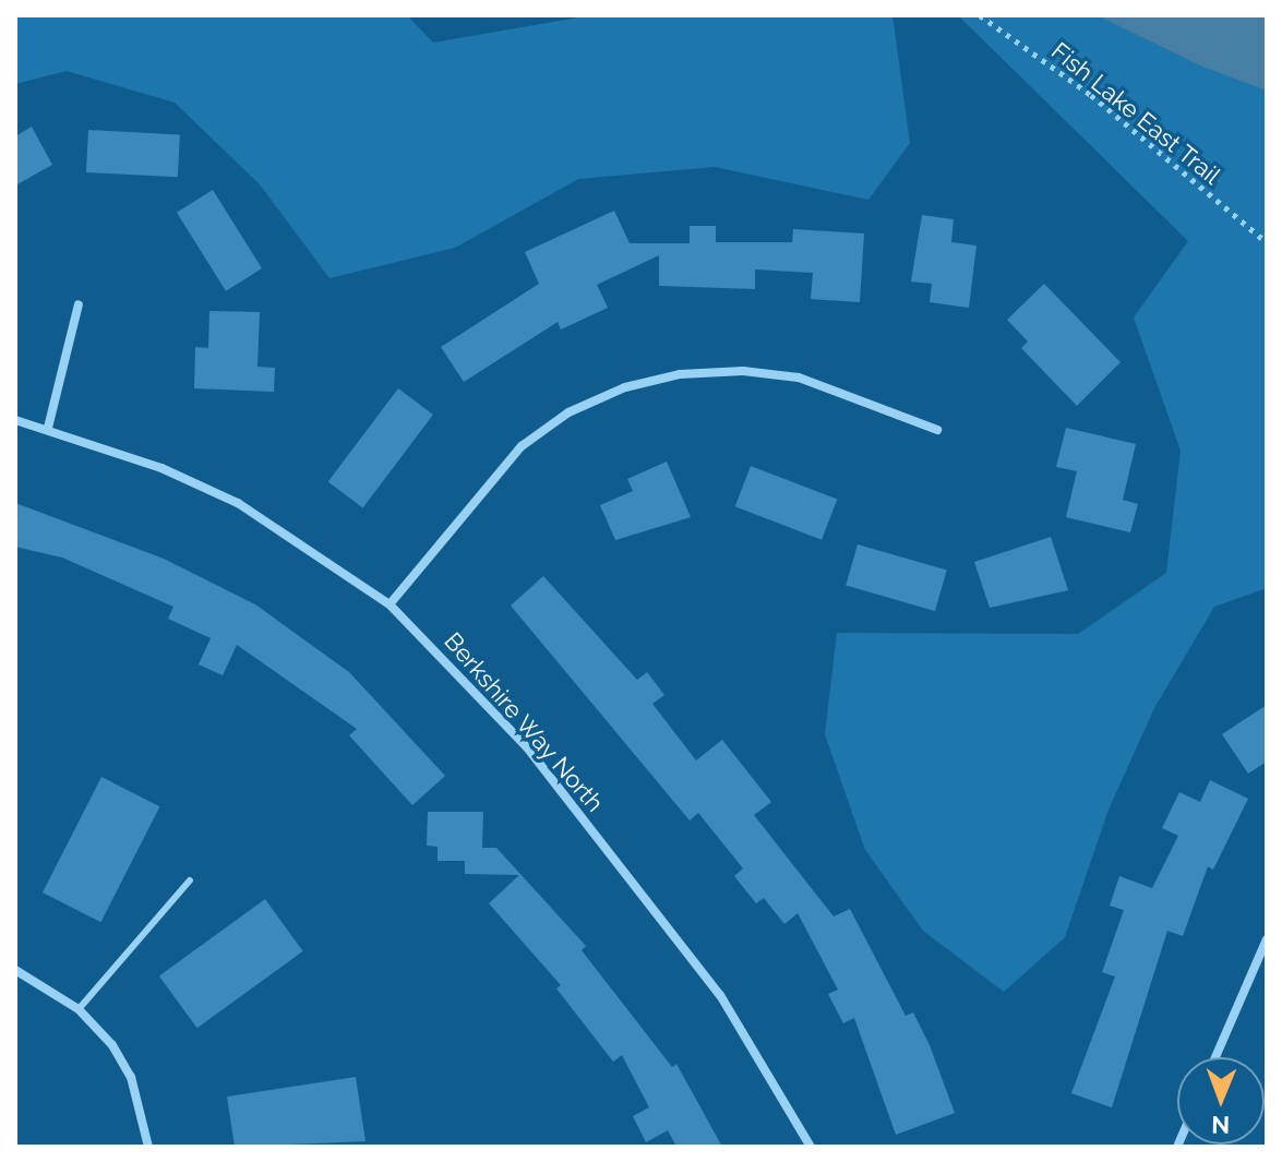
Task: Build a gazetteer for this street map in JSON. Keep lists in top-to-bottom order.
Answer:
{
  "streets": {
    "street": ["Berkshire Way North"],
    "path": ["Fish Lake East Trail"]
  },
  "north": "bottom"
}
